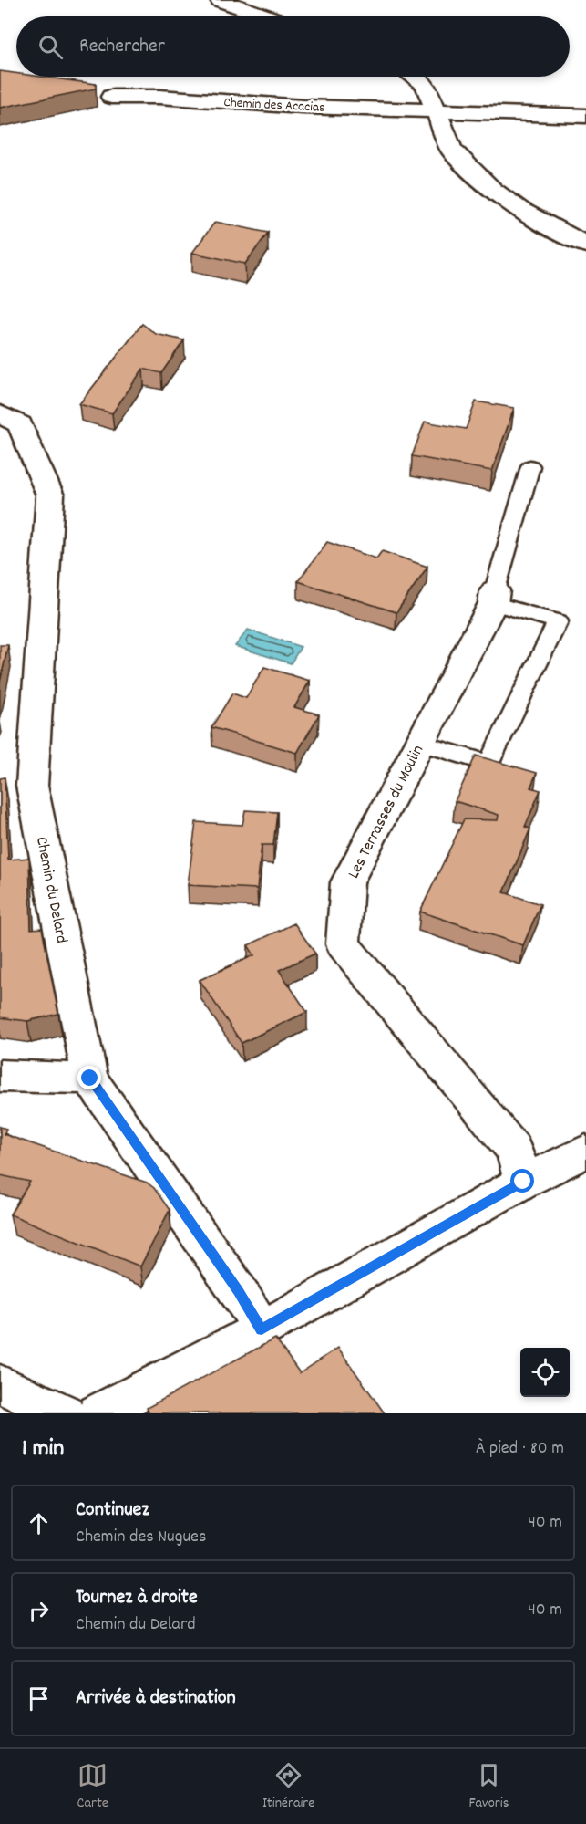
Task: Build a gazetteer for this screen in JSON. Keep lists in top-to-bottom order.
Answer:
{
  "streets": {
    "street": ["Chemin des Acacias", "Les Terrasses du Moulin", "Chemin du Delard"]
  },
  "page": {
    "search": "Rechercher",
    "heading": ["1 min", "À pied · 80 m"],
    "list": [
      ["Continuez", "Chemin des Nugues", "40 m"],
      ["Tournez à droite", "Chemin du Delard", "40 m"],
      "Arrivée à destination"
    ],
    "nav": ["Carte", "Itinéraire", "Favoris"]
  }
}
